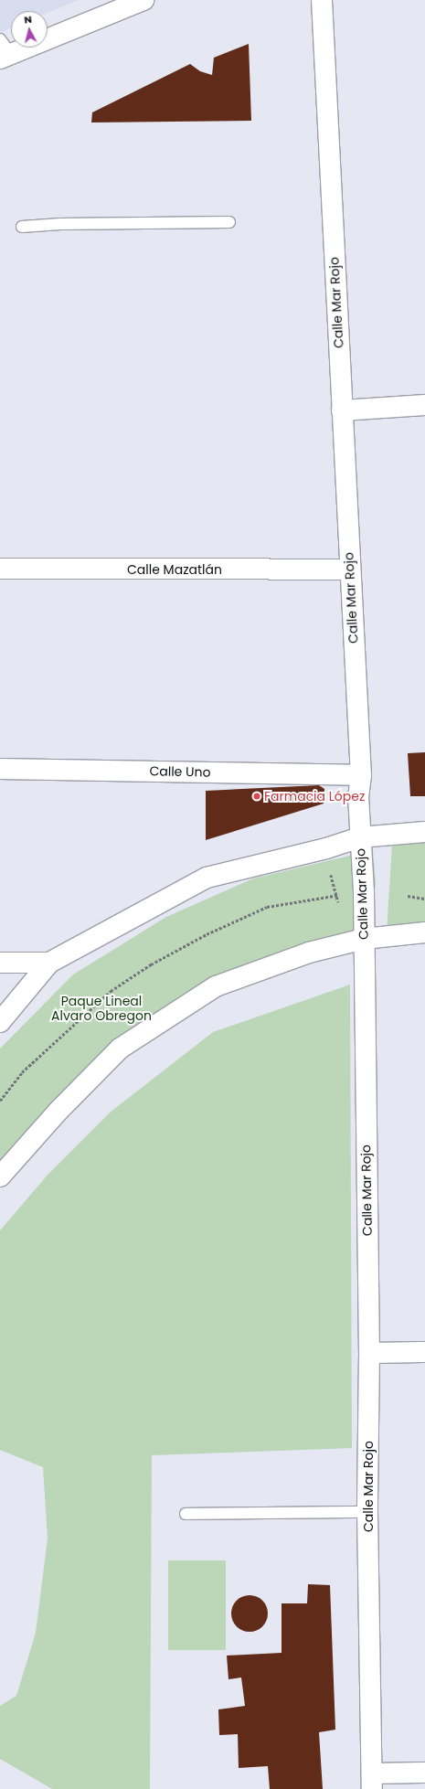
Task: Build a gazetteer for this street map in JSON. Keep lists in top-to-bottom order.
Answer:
{
  "streets": {
    "street": ["Calle Mar Rojo", "Calle Mazatlán", "Calle Uno"]
  },
  "crossings": [
    ["Calle Mar Rojo", "Calle Mazatlán"],
    ["Calle Mar Rojo", "Calle Uno"]
  ],
  "parks": ["Paque Lineal Alvaro Obregon"],
  "places": ["Farmacia López"],
  "north": "top"
}
